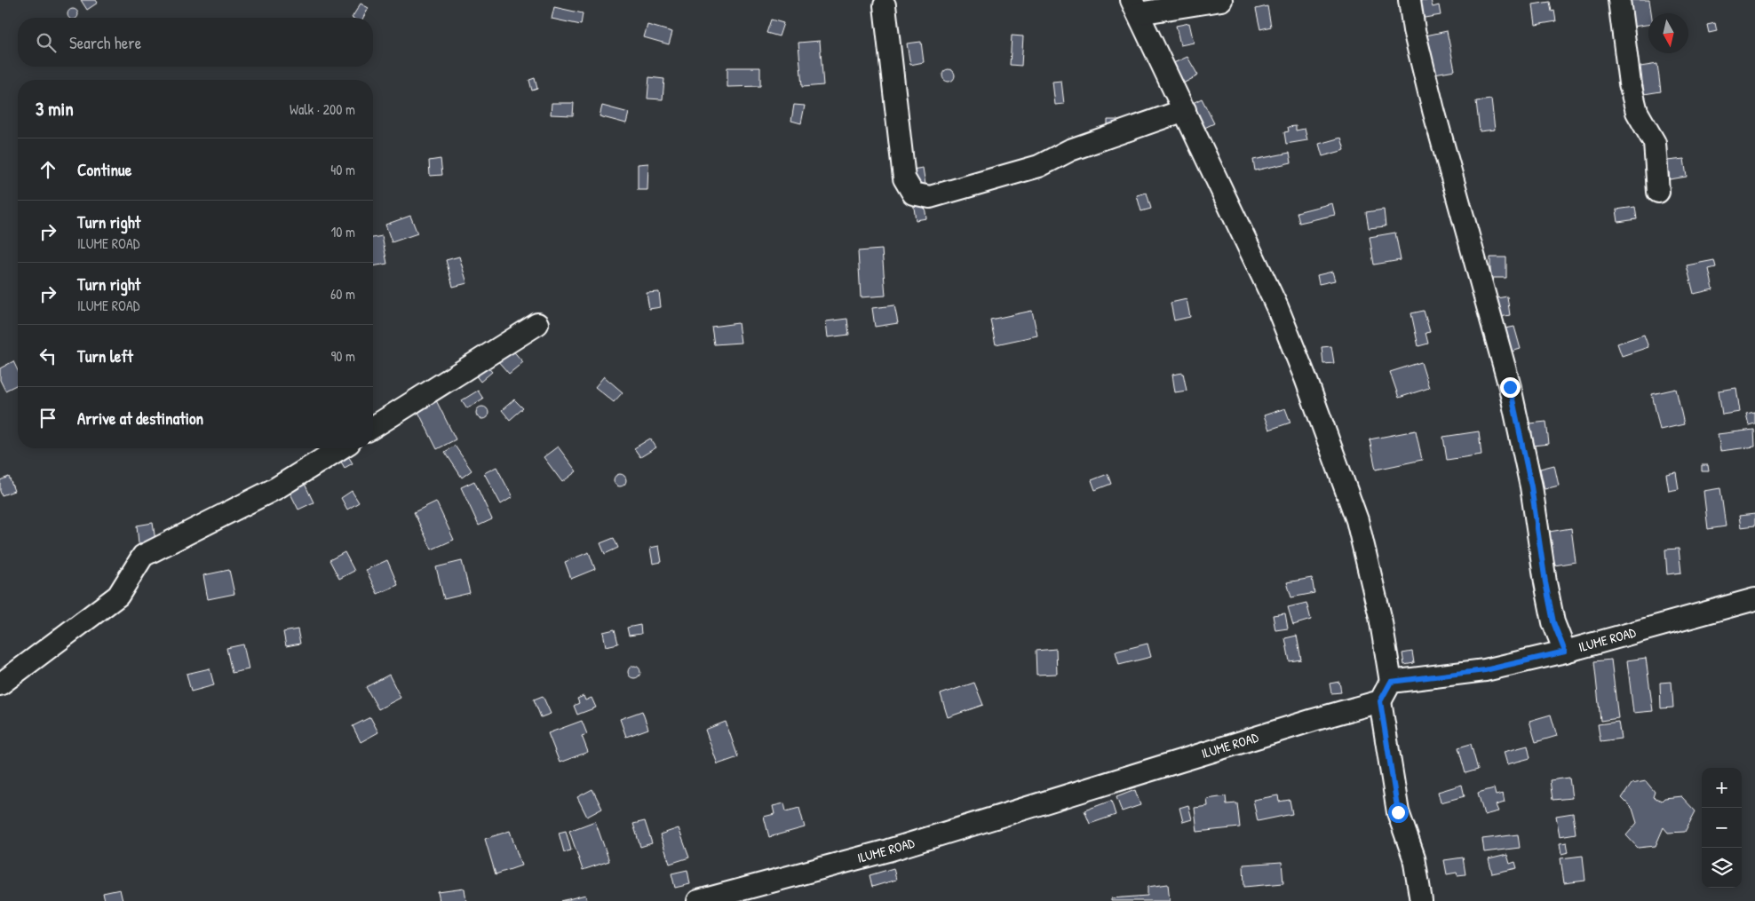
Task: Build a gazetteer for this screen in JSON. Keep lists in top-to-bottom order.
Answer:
{
  "streets": {
    "street": ["ILUME ROAD"]
  },
  "north": "bottom",
  "page": {
    "search": "Search here",
    "heading": ["3 min", "Walk · 200 m"],
    "list": [
      ["Continue", "40 m"],
      ["Turn right", "ILUME ROAD", "10 m"],
      ["Turn right", "ILUME ROAD", "60 m"],
      ["Turn left", "90 m"],
      "Arrive at destination"
    ],
    "map_buttons": ["+", "−"]
  }
}
